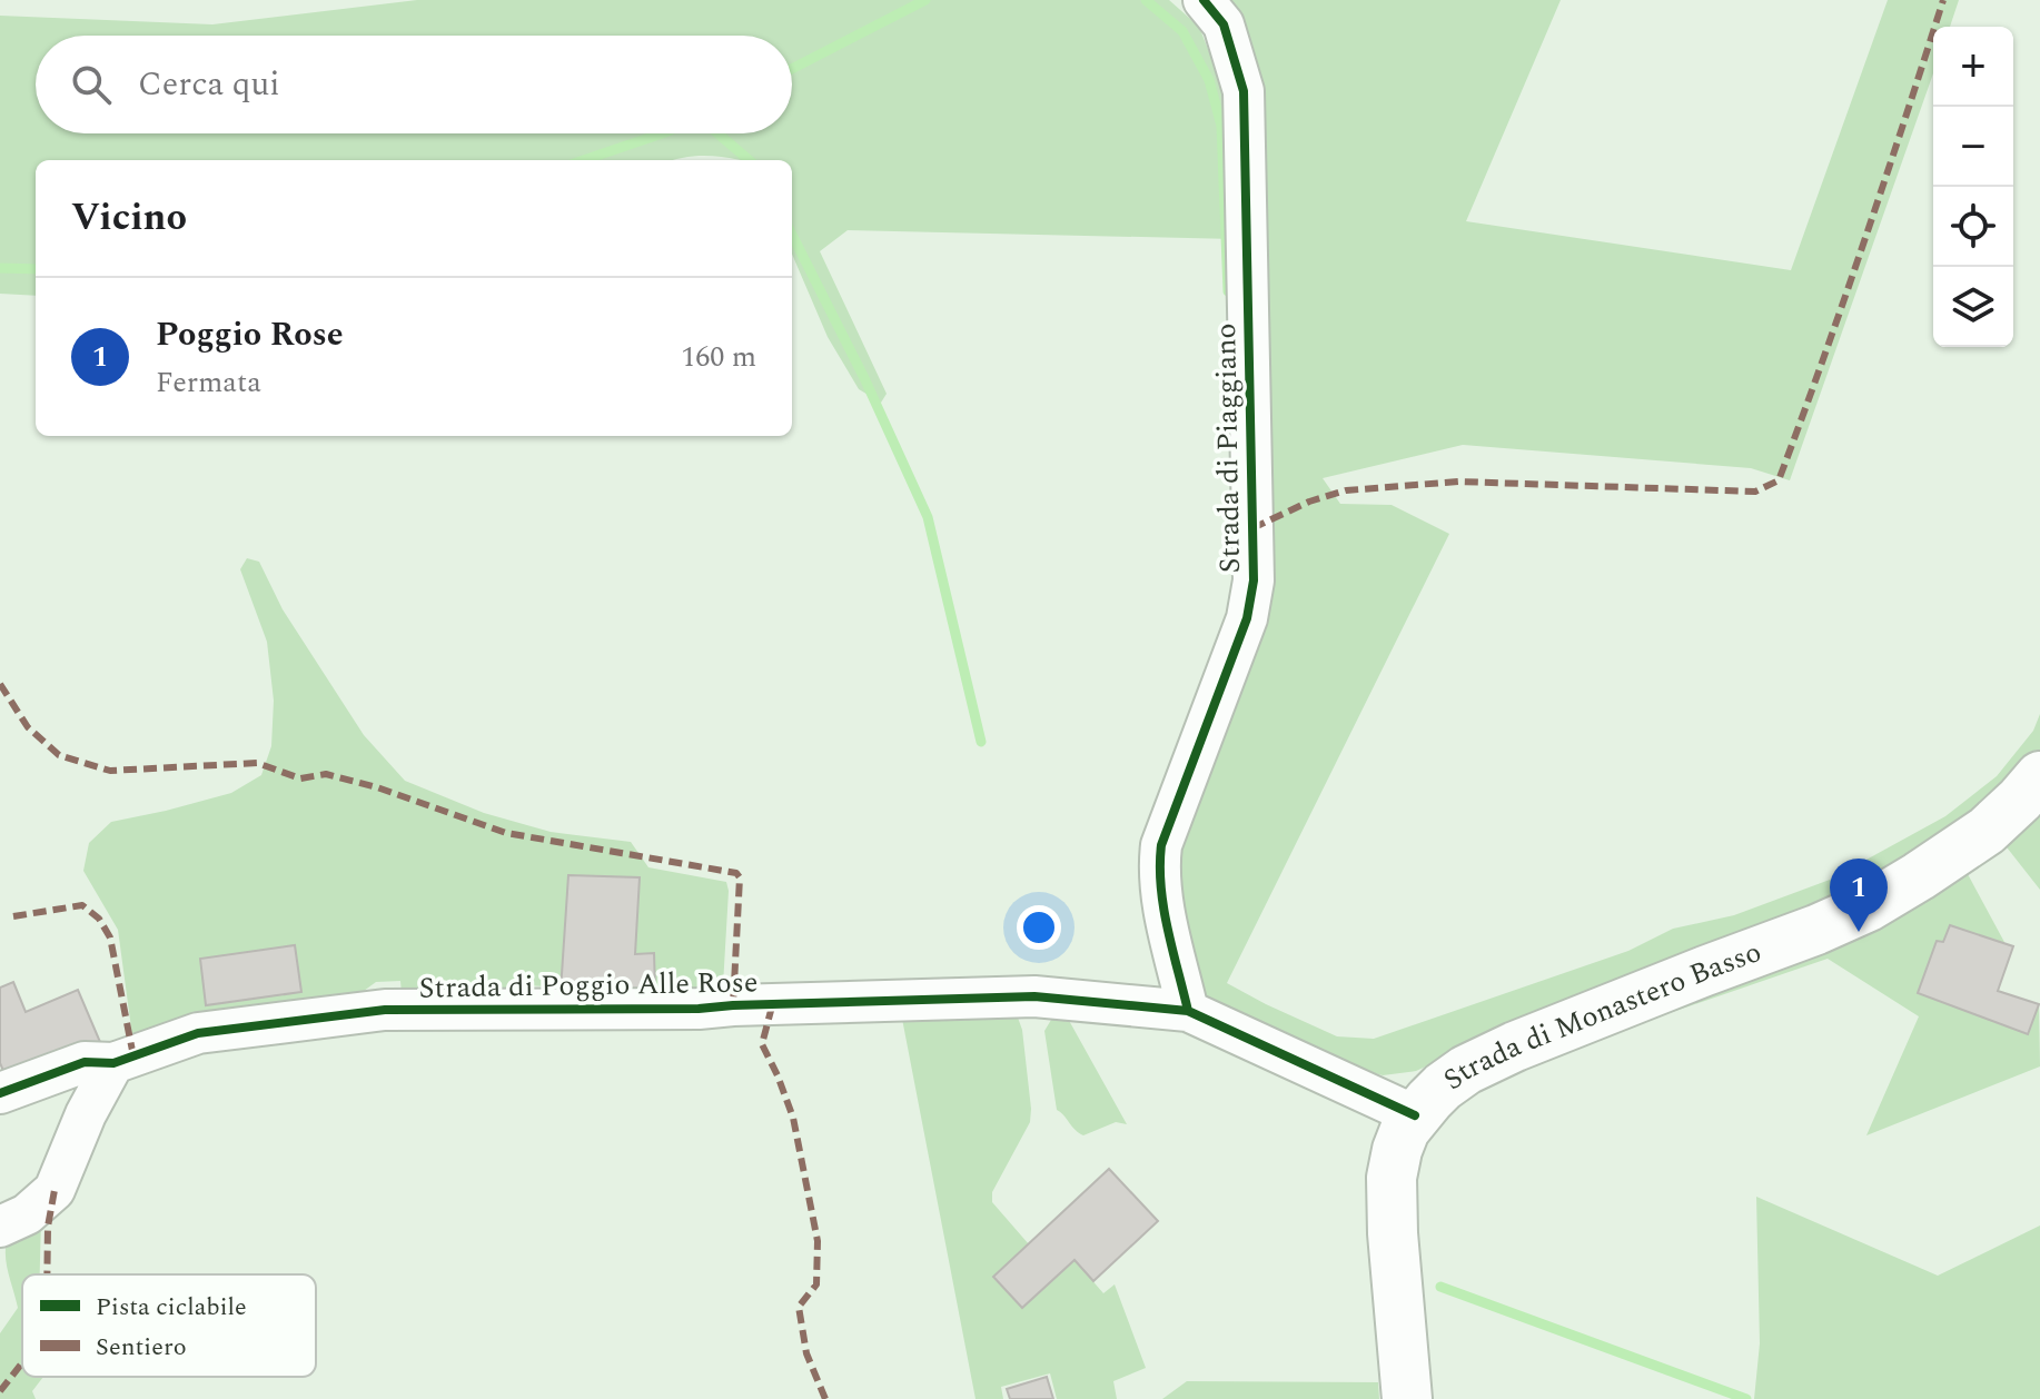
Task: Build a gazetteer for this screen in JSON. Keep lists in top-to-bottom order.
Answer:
{
  "streets": {
    "main road": ["Strada di Monastero Basso"],
    "street": ["Strada di Piaggiano", "Strada di Poggio Alle Rose"]
  },
  "crossings": [
    ["Strada di Piaggiano", "Strada di Poggio Alle Rose"]
  ],
  "legend": ["Pista ciclabile", "Sentiero"],
  "page": {
    "map_buttons": ["+", "−"],
    "search": "Cerca qui",
    "heading": "Vicino",
    "list": [
      {
        "mark": "1",
        "name": "Poggio Rose",
        "note": "Fermata",
        "value": "160 m"
      }
    ],
    "pins": "1"
  }
}
